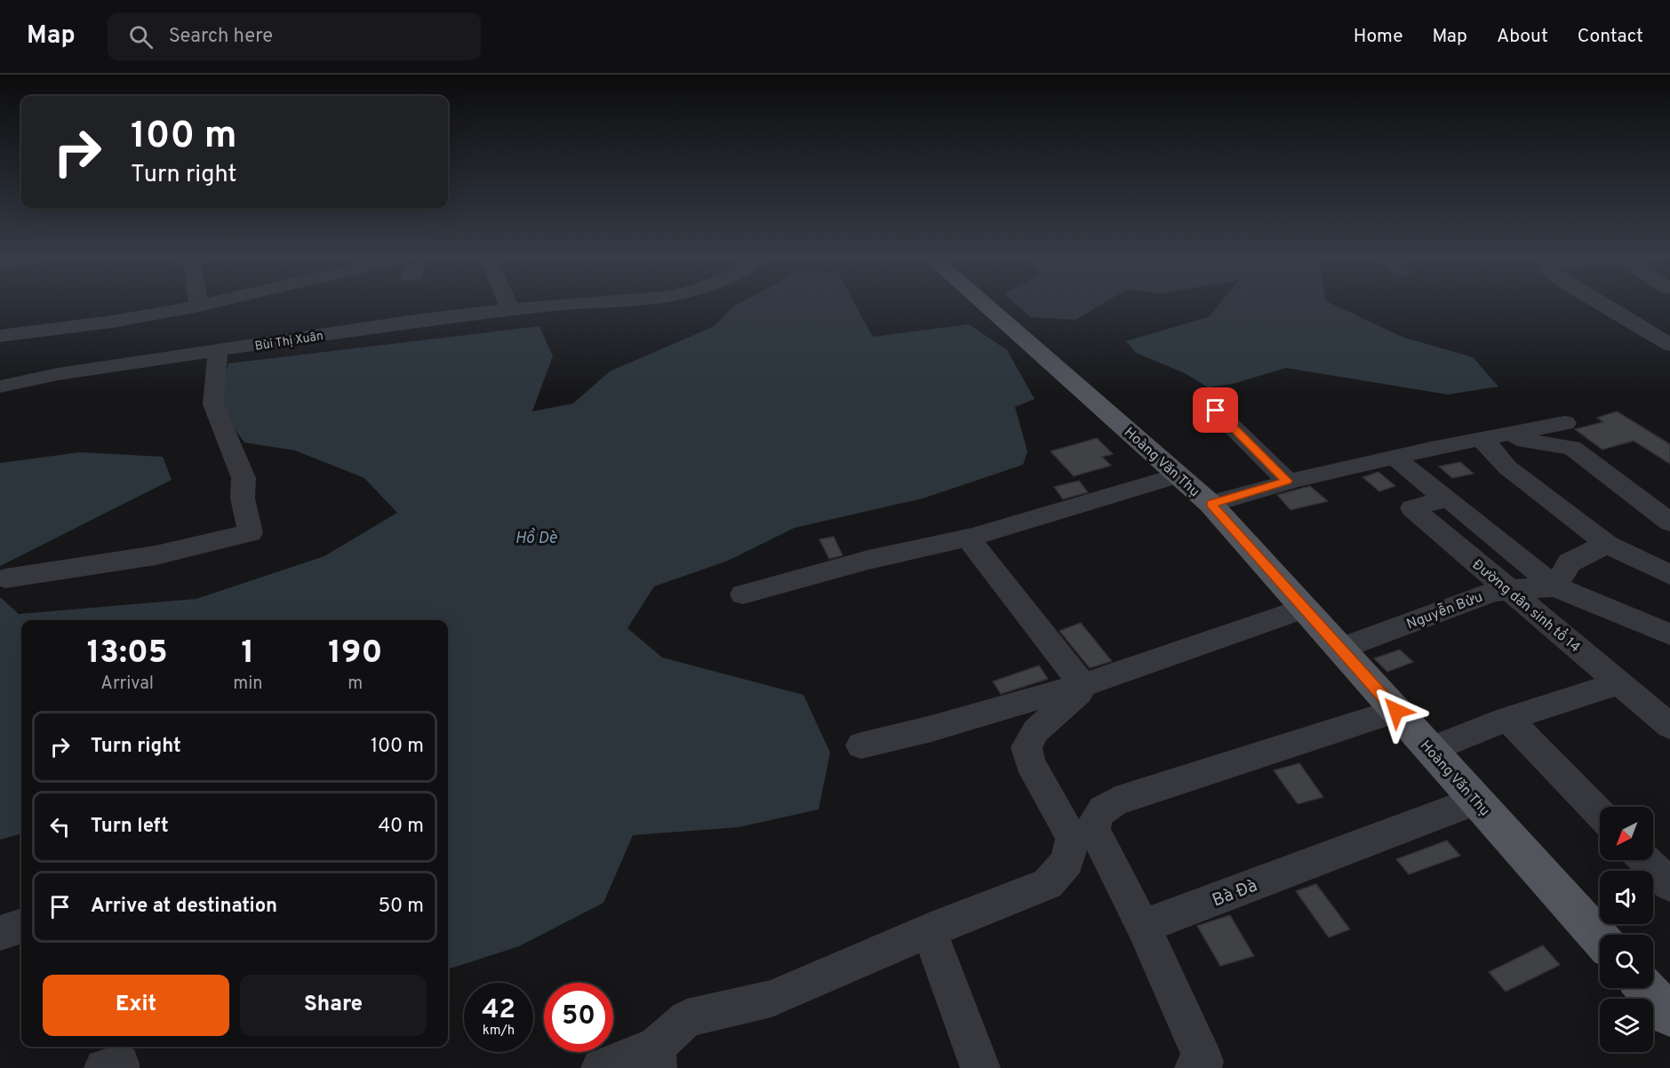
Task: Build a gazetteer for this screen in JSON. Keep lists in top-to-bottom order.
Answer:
{
  "streets": {
    "main road": ["Hoàng Văn Thụ"],
    "street": [
      "Bùi Thị Xuân",
      "Đường dân sinh tổ 14",
      "Nguyễn Bửu",
      "Bà Đà"
    ]
  },
  "crossings": [
    ["Hoàng Văn Thụ", "Nguyễn Bửu"],
    ["Hoàng Văn Thụ", "Bà Đà"],
    ["Đường dân sinh tổ 14", "Nguyễn Bửu"]
  ],
  "water": ["Hồ Dè"],
  "north": "bottom left",
  "page": {
    "header": "Map",
    "search": "Search here",
    "nav": [
      "Home",
      "Map",
      "About",
      "Contact"
    ],
    "turn": ["100 m", "Turn right"],
    "eta": [
      "13:05",
      "Arrival",
      "1",
      "min",
      "190",
      "m"
    ],
    "list": [
      {
        "name": "Turn right",
        "value": "100 m"
      },
      {
        "name": "Turn left",
        "value": "40 m"
      },
      {
        "name": "Arrive at destination",
        "value": "50 m"
      }
    ],
    "buttons": ["Exit", "Share"],
    "speed": "42 km/h",
    "limit": "50"
  }
}
